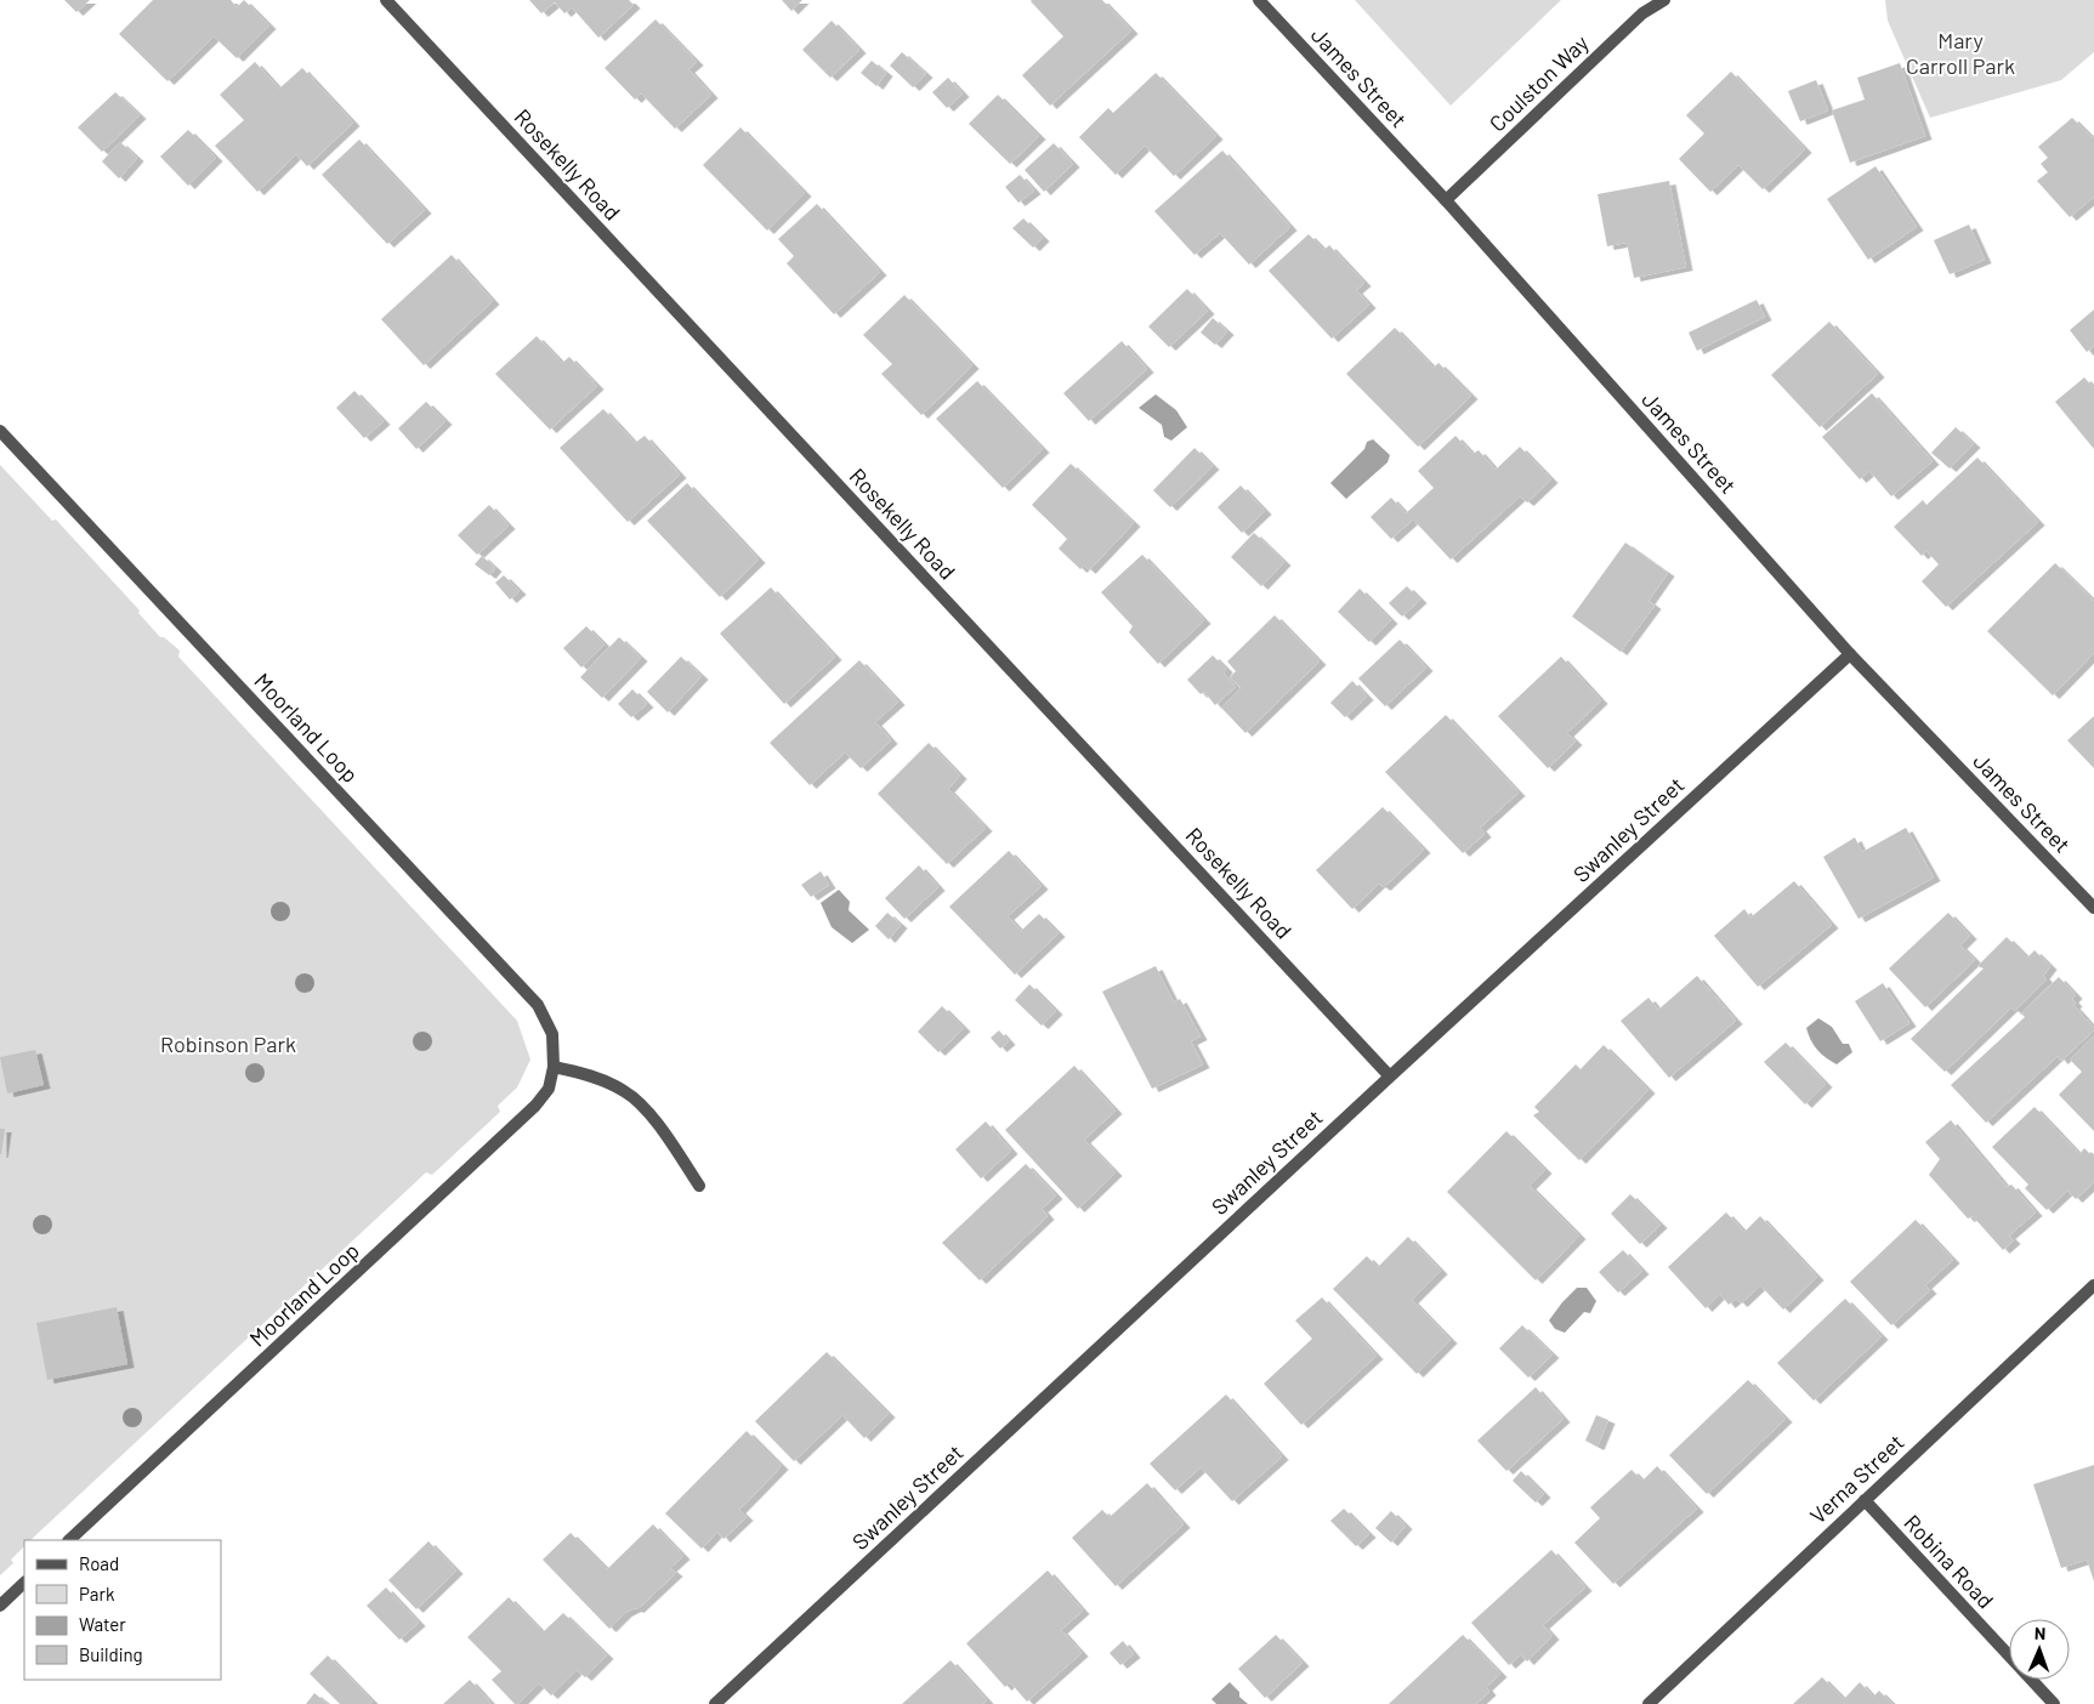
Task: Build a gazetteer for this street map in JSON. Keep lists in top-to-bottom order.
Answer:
{
  "streets": {
    "street": [
      "James Street",
      "Coulston Way",
      "Rosekelly Road",
      "Moorland Loop",
      "Swanley Street",
      "Verna Street",
      "Robina Road"
    ]
  },
  "crossings": [
    ["James Street", "Coulston Way"],
    ["James Street", "Swanley Street"],
    ["Rosekelly Road", "Swanley Street"],
    ["Verna Street", "Robina Road"]
  ],
  "parks": ["Mary Carroll Park", "Robinson Park"],
  "legend": [
    "Road",
    "Park",
    "Water",
    "Building"
  ],
  "north": "top"
}
